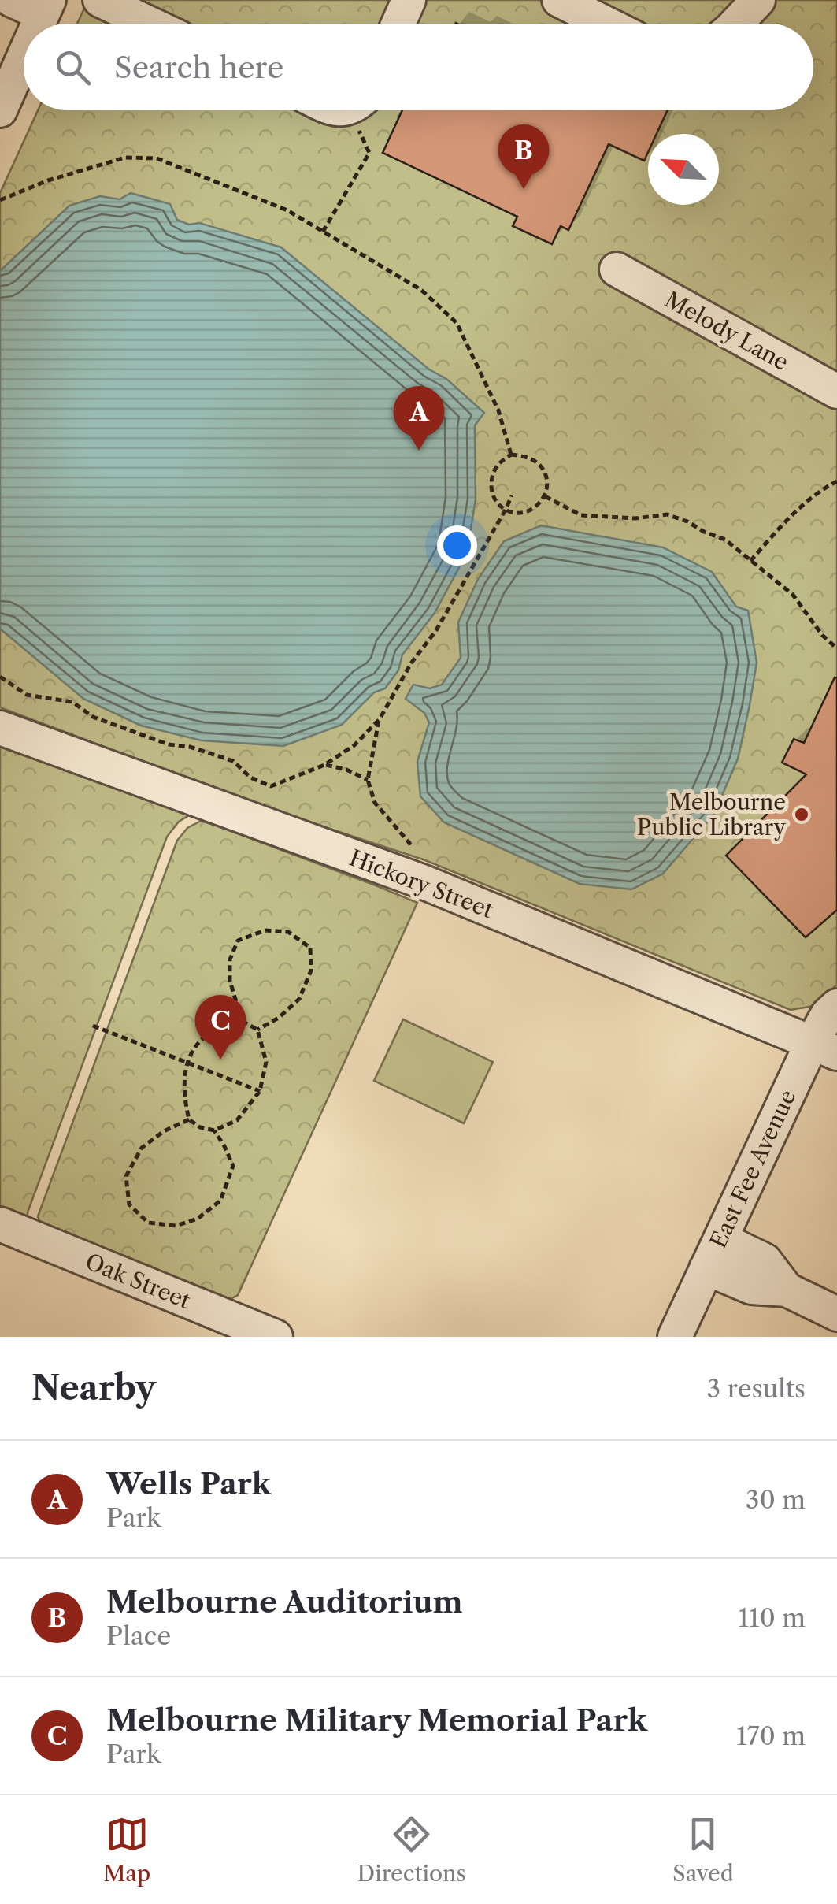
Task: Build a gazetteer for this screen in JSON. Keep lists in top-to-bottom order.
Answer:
{
  "streets": {
    "street": [
      "Melody Lane",
      "Hickory Street",
      "East Fee Avenue",
      "Oak Street"
    ]
  },
  "crossings": [
    ["Hickory Street", "East Fee Avenue"]
  ],
  "places": ["Melbourne Public Library"],
  "north": "top left",
  "page": {
    "search": "Search here",
    "pins": ["B", "A", "C"],
    "heading": ["Nearby", "3 results"],
    "list": [
      {
        "mark": "A",
        "name": "Wells Park",
        "note": "Park",
        "value": "30 m"
      },
      {
        "mark": "B",
        "name": "Melbourne Auditorium",
        "note": "Place",
        "value": "110 m"
      },
      {
        "mark": "C",
        "name": "Melbourne Military Memorial Park",
        "note": "Park",
        "value": "170 m"
      }
    ],
    "nav": ["Map", "Directions", "Saved"]
  }
}
